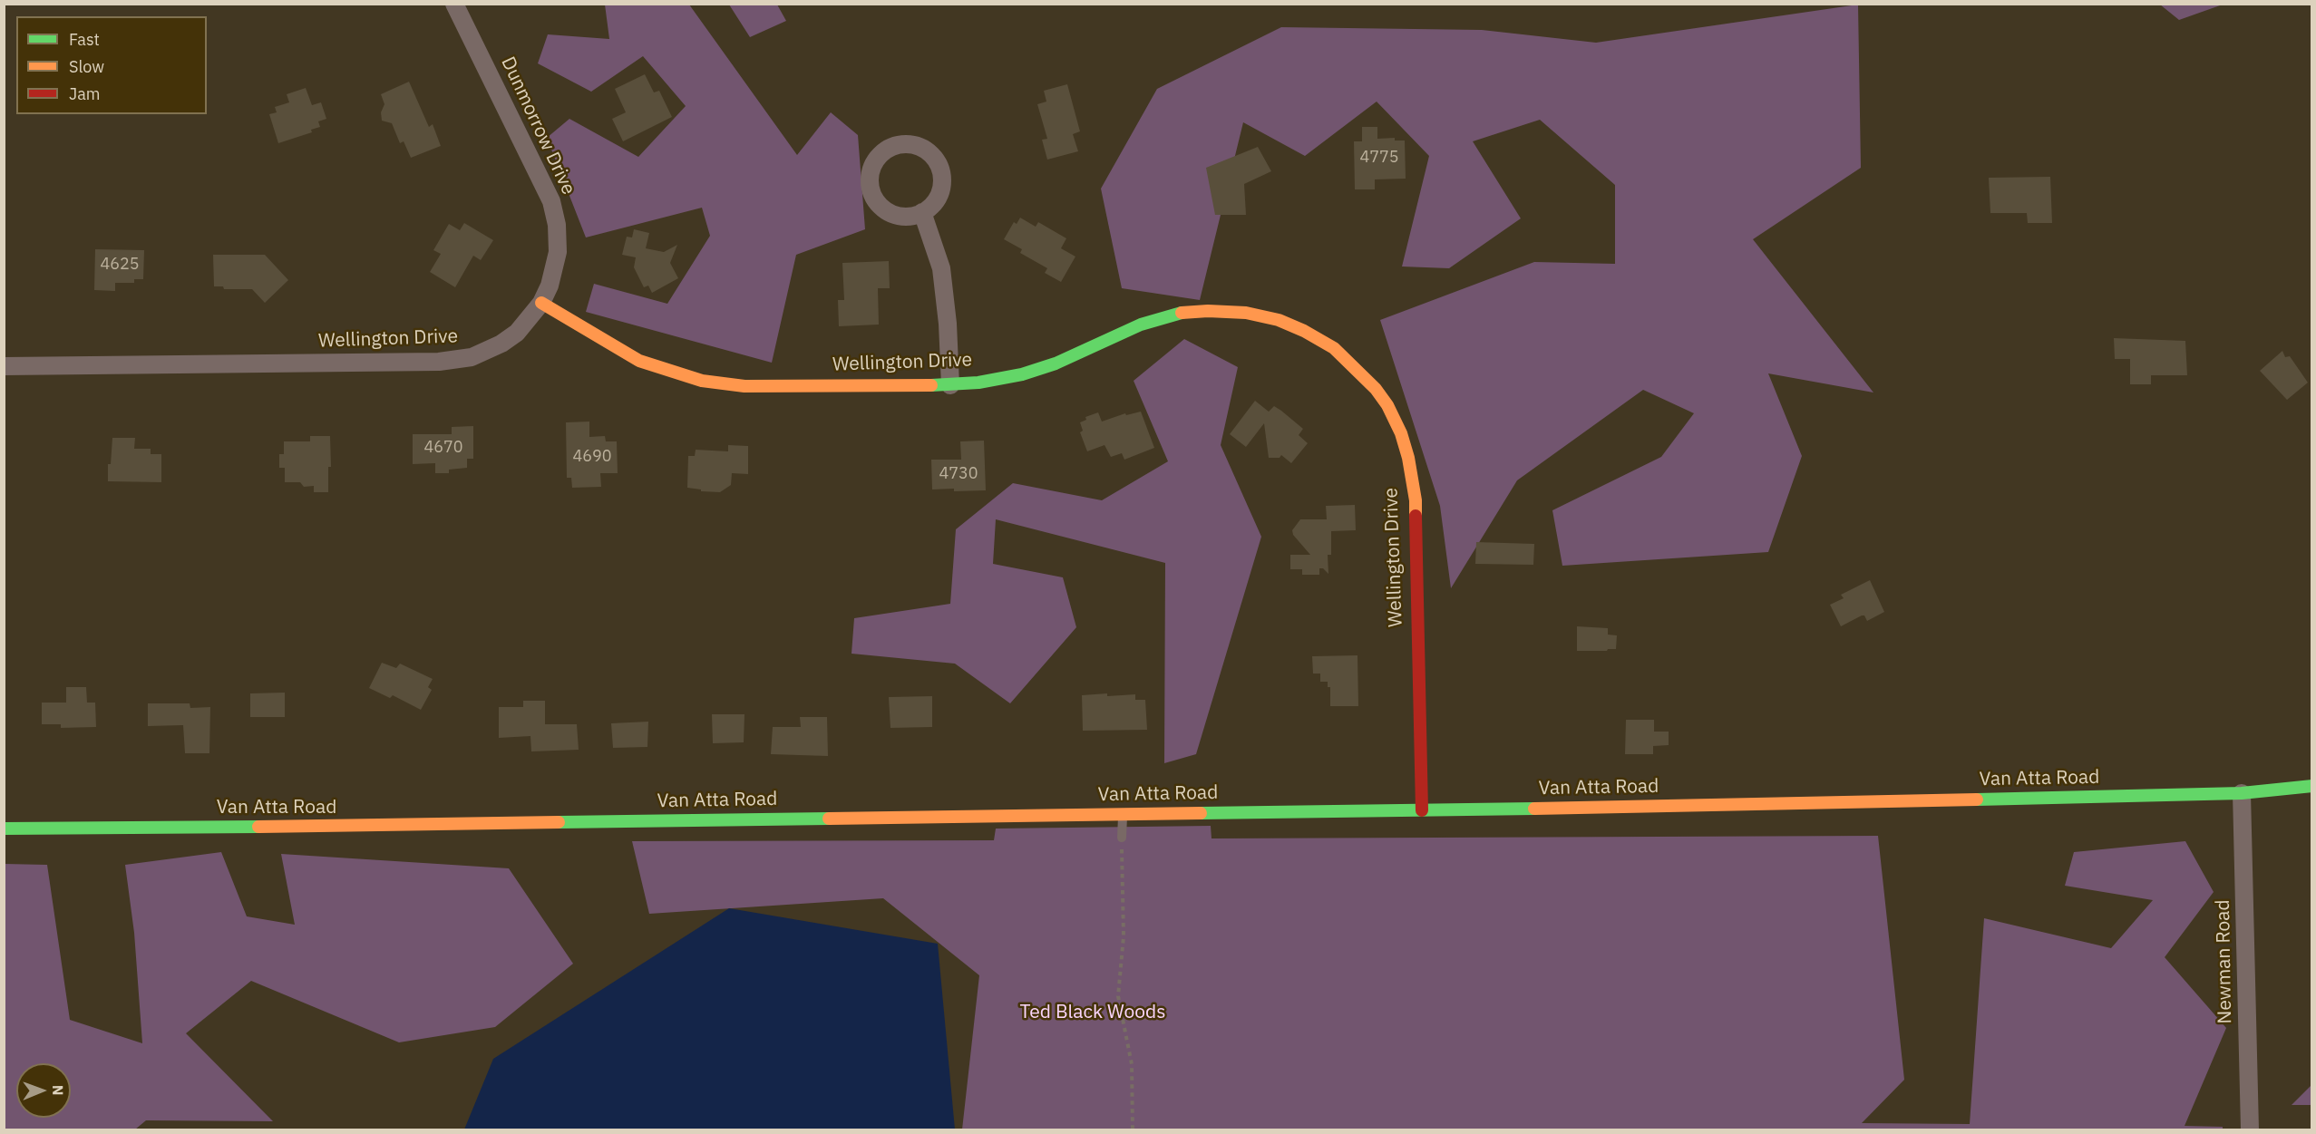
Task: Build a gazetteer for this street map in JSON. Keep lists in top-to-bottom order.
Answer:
{
  "streets": {
    "street": [
      "Dunmorrow Drive",
      "Wellington Drive",
      "Van Atta Road",
      "Newman Road"
    ]
  },
  "crossings": [
    ["Dunmorrow Drive", "Wellington Drive"],
    ["Wellington Drive", "Van Atta Road"],
    ["Van Atta Road", "Newman Road"]
  ],
  "parks": ["Ted Black Woods"],
  "house_numbers": [
    "4775",
    "4625",
    "4670",
    "4690",
    "4730"
  ],
  "legend": ["Fast", "Slow", "Jam"],
  "north": "right"
}
